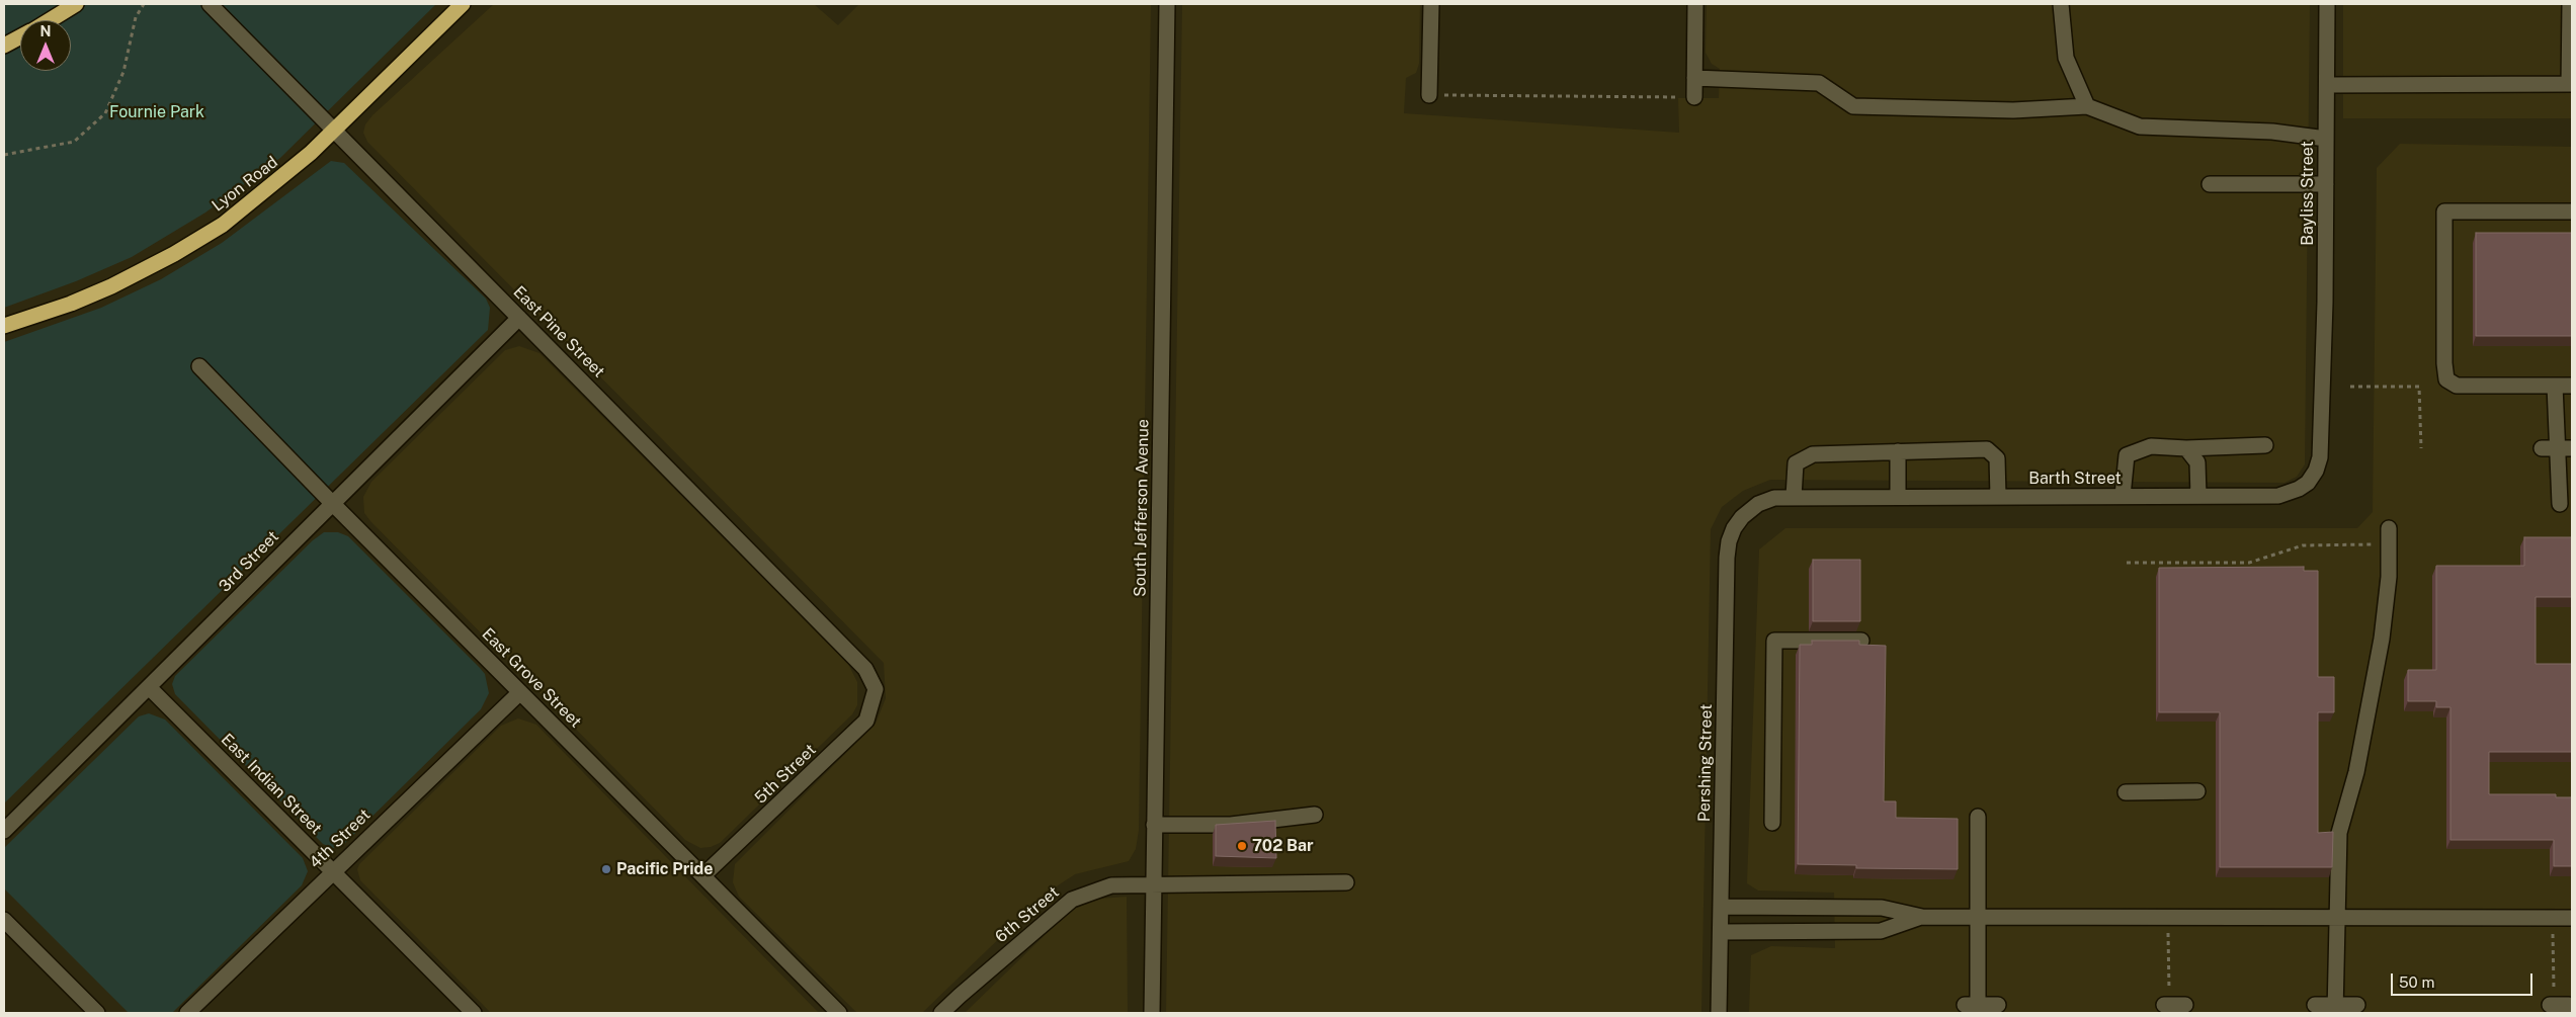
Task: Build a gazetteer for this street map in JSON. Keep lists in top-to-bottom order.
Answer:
{
  "streets": {
    "highway": ["Lyon Road"],
    "street": [
      "Bayliss Street",
      "East Pine Street",
      "Barth Street",
      "South Jefferson Avenue",
      "3rd Street",
      "East Grove Street",
      "Pershing Street",
      "5th Street",
      "East Indian Street",
      "4th Street",
      "6th Street"
    ]
  },
  "crossings": [
    ["Lyon Road", "East Pine Street"],
    ["Bayliss Street", "Barth Street"],
    ["East Pine Street", "3rd Street"],
    ["East Pine Street", "5th Street"],
    ["Barth Street", "Pershing Street"],
    ["South Jefferson Avenue", "6th Street"],
    ["3rd Street", "East Grove Street"],
    ["3rd Street", "East Indian Street"],
    ["East Grove Street", "5th Street"],
    ["East Grove Street", "4th Street"],
    ["East Indian Street", "4th Street"]
  ],
  "parks": ["Fournie Park"],
  "places": ["702 Bar", "Pacific Pride"],
  "scale_bar": "50 m",
  "north": "top"
}
